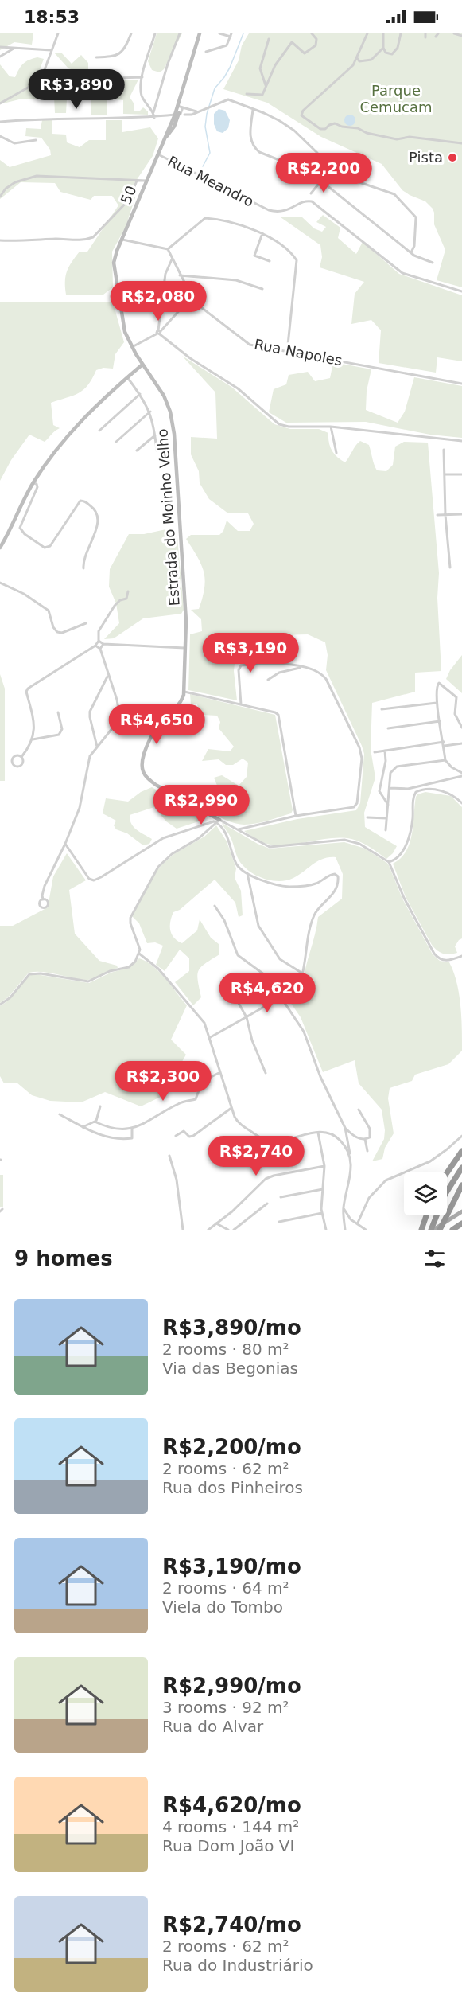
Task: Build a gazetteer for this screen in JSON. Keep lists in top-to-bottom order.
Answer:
{
  "streets": {
    "main road": ["50", "Estrada do Moinho Velho"],
    "street": ["Rua Meandro", "Rua Napoles"]
  },
  "crossings": [
    ["Rua Meandro", "50"],
    ["50", "Estrada do Moinho Velho"]
  ],
  "parks": ["Parque Cemucam"],
  "places": ["Pista"],
  "page": {
    "status": "18:53",
    "price": [
      "R$3,890",
      "R$2,200",
      "R$2,080",
      "R$3,190",
      "R$4,650",
      "R$2,990",
      "R$4,620",
      "R$2,300",
      "R$2,740"
    ],
    "heading": "9 homes",
    "list": [
      {
        "name": "R$3,890/mo",
        "note": "2 rooms · 80 m² · Via das Begonias"
      },
      {
        "name": "R$2,200/mo",
        "note": "2 rooms · 62 m² · Rua dos Pinheiros"
      },
      {
        "name": "R$3,190/mo",
        "note": "2 rooms · 64 m² · Viela do Tombo"
      },
      {
        "name": "R$2,990/mo",
        "note": "3 rooms · 92 m² · Rua do Alvar"
      },
      {
        "name": "R$4,620/mo",
        "note": "4 rooms · 144 m² · Rua Dom João VI"
      },
      {
        "name": "R$2,740/mo",
        "note": "2 rooms · 62 m² · Rua do Industriário"
      }
    ]
  }
}
